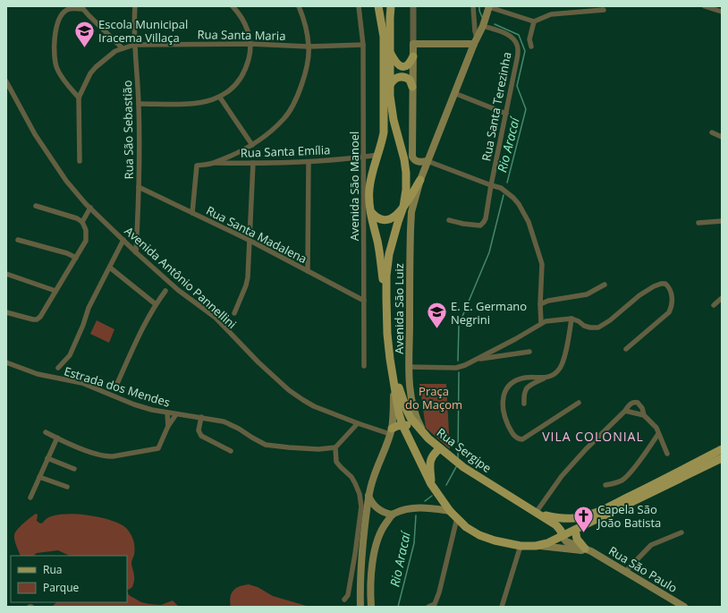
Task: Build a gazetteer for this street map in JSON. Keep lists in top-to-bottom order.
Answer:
{
  "streets": {
    "main road": ["Avenida São Luiz", "Rua Sergipe", "Rua São Paulo"],
    "street": [
      "Rua Santa Maria",
      "Rua Santa Terezinha",
      "Rua São Sebastião",
      "Rua Santa Emília",
      "Avenida São Manoel",
      "Rua Santa Madalena",
      "Avenida Antônio Pannellini",
      "Estrada dos Mendes"
    ]
  },
  "crossings": [
    ["Rua Santa Maria", "Rua São Sebastião"],
    ["Rua Santa Maria", "Avenida São Manoel"],
    ["Rua Santa Terezinha", "Avenida São Luiz"],
    ["Rua São Sebastião", "Rua Santa Madalena"],
    ["Rua São Sebastião", "Avenida Antônio Pannellini"],
    ["Rua Santa Emília", "Avenida São Manoel"],
    ["Avenida São Manoel", "Rua Santa Madalena"],
    ["Avenida São Luiz", "Rua Sergipe"],
    ["Rua Sergipe", "Rua São Paulo"]
  ],
  "districts": ["VILA COLONIAL"],
  "water": ["Rio Aracaí"],
  "parks": ["Praça do Maçom"],
  "places": {
    "school or university": ["Escola Municipal Iracema Villaça", "E. E. Germano Negrini"],
    "church": ["Capela São João Batista"]
  },
  "legend": ["Rua", "Parque"]
}
